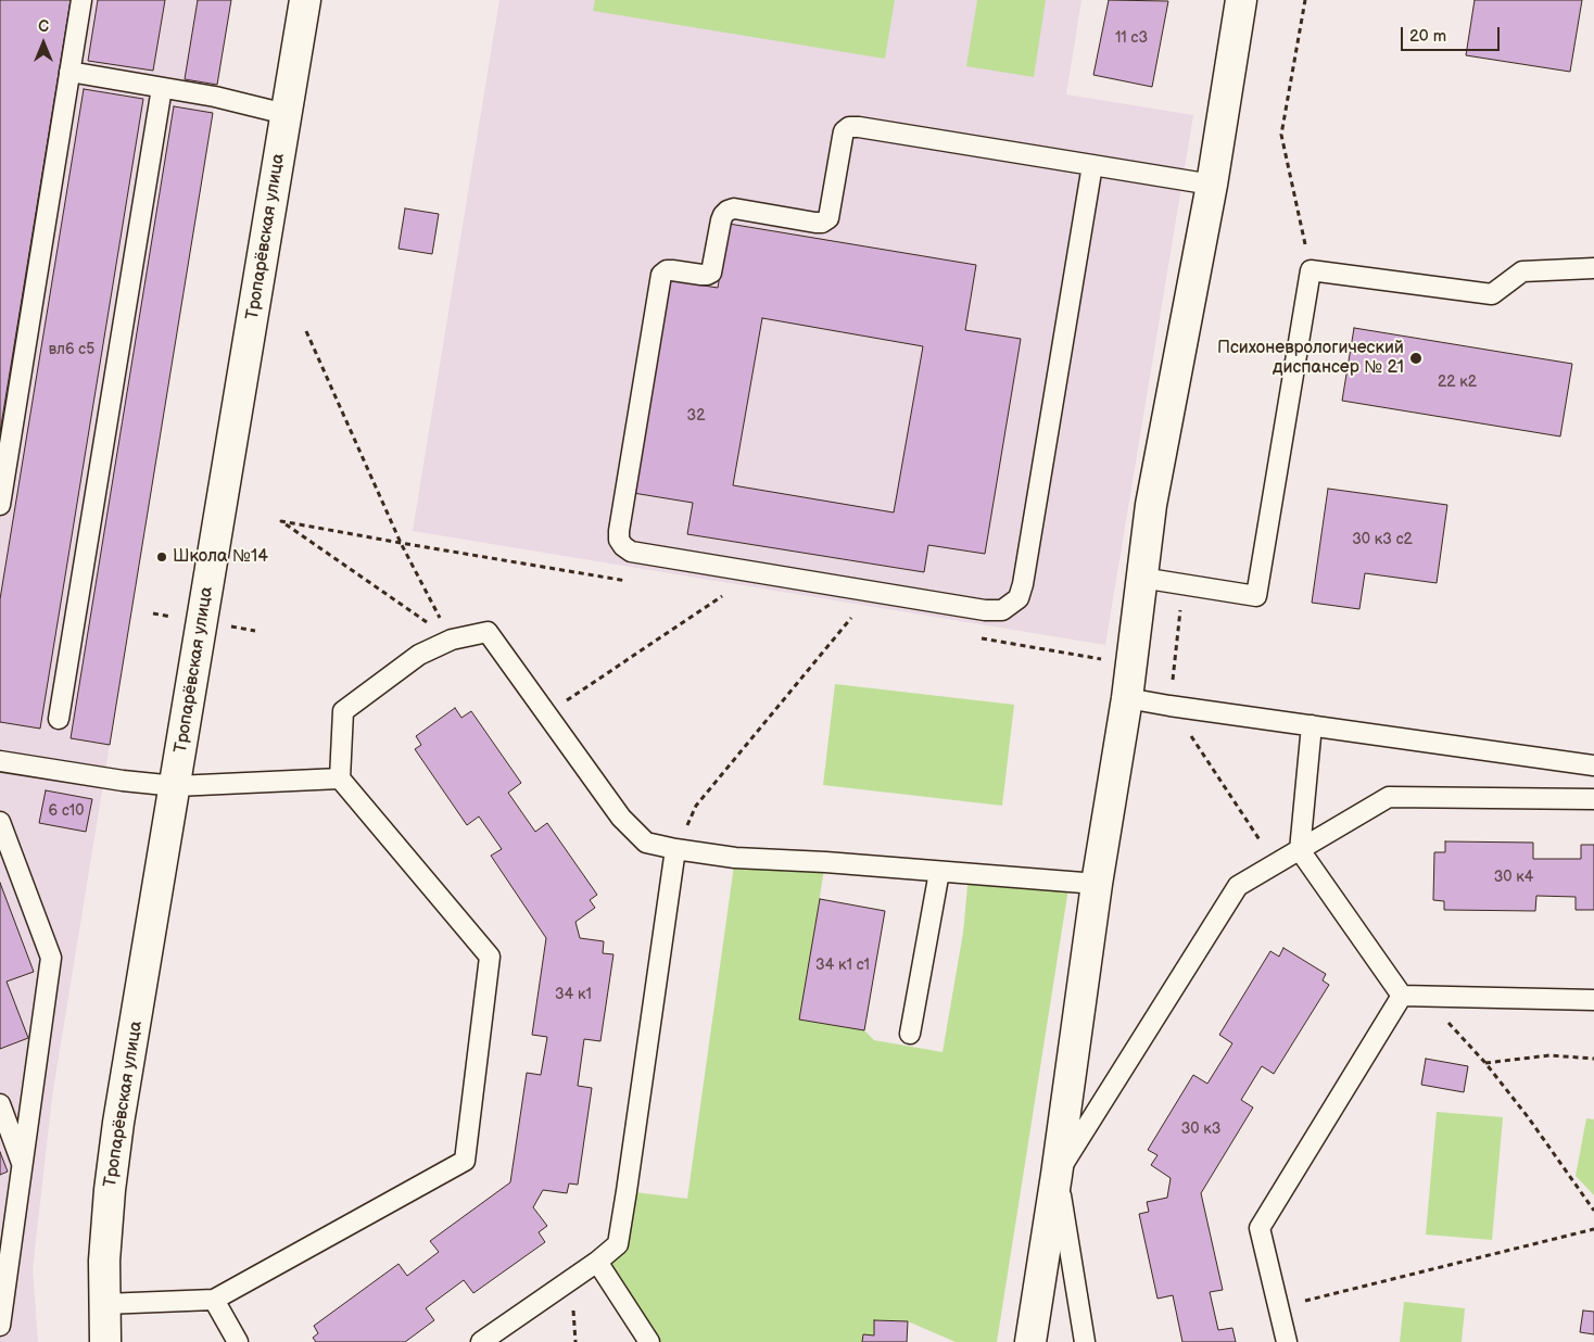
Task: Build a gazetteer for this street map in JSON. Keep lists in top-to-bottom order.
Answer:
{
  "streets": {
    "street": ["Тропарёвская улица"]
  },
  "places": ["Психоневрологический диспансер № 21", "Школа №14"],
  "house_numbers": [
    "11 с3",
    "вл6 с5",
    "22 к2",
    "32",
    "30 к3 с2",
    "6 с10",
    "30 к4",
    "34 к1 с1",
    "34 к1",
    "30 к3"
  ],
  "scale_bar": "20 m",
  "north": "top"
}
